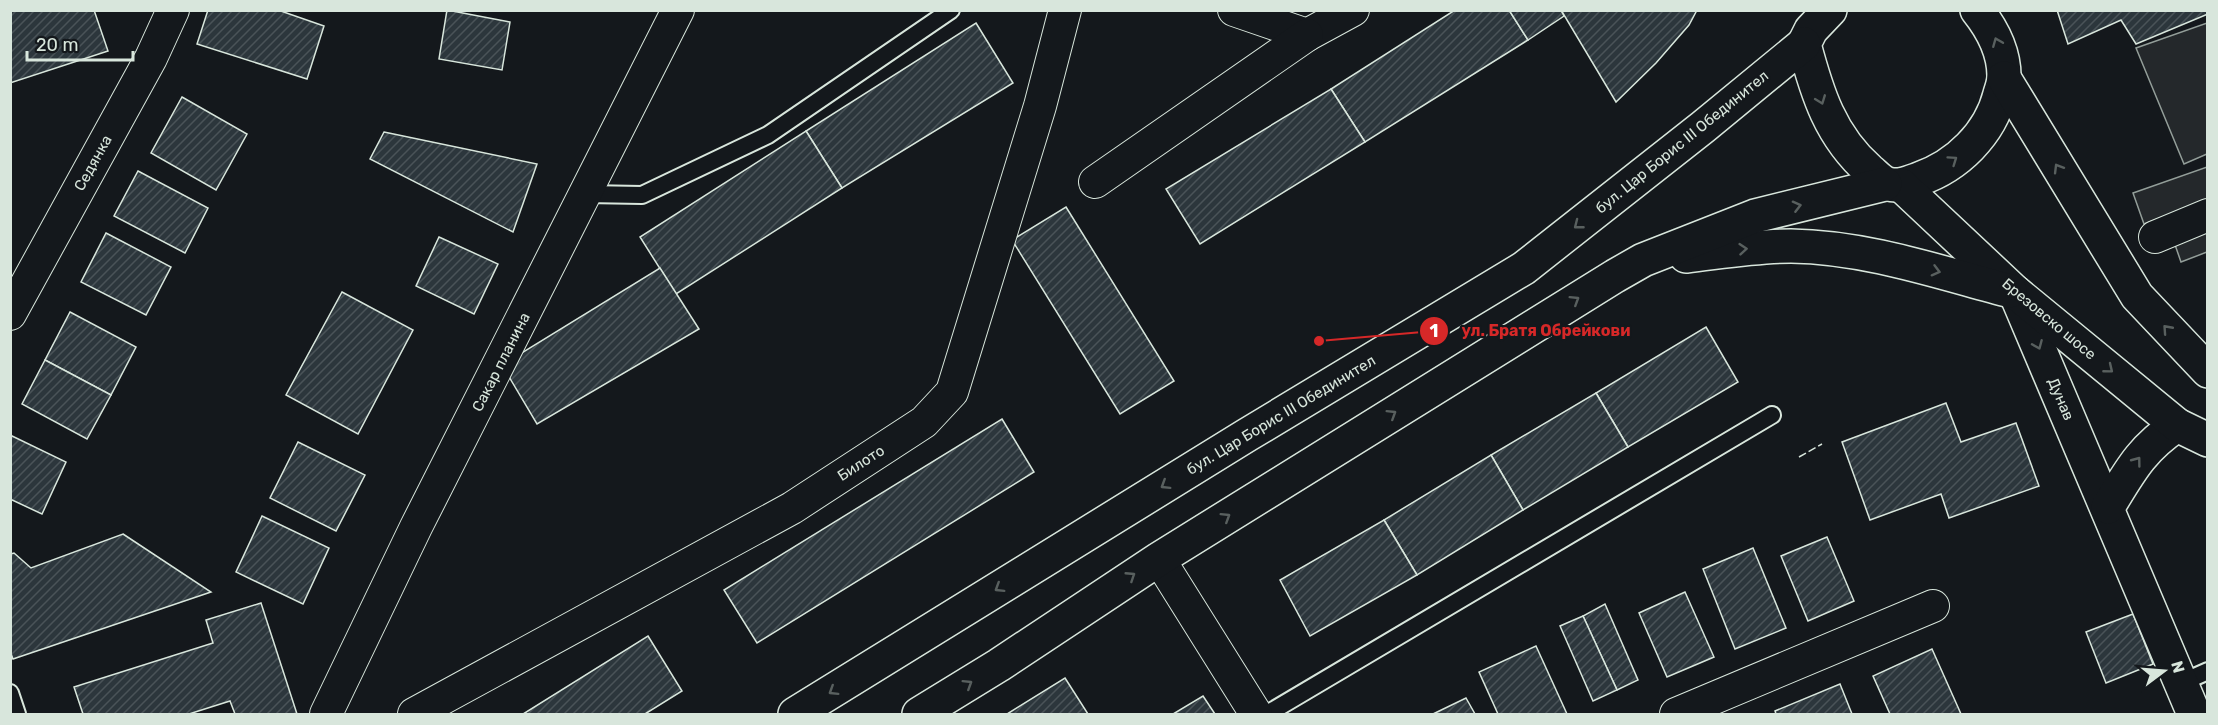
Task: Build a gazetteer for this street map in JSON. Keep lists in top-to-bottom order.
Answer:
{
  "streets": {
    "main road": ["бул. Цар Борис III Обединител", "Брезовско шосе", "Дунав"],
    "street": ["Седянка", "Сакар планина", "Билото"]
  },
  "crossings": [
    ["бул. Цар Борис III Обединител", "Брезовско шосе"],
    ["Брезовско шосе", "Дунав"]
  ],
  "places": ["ул. Братя Обрейкови"],
  "scale_bar": "20 m",
  "north": "right"
}
